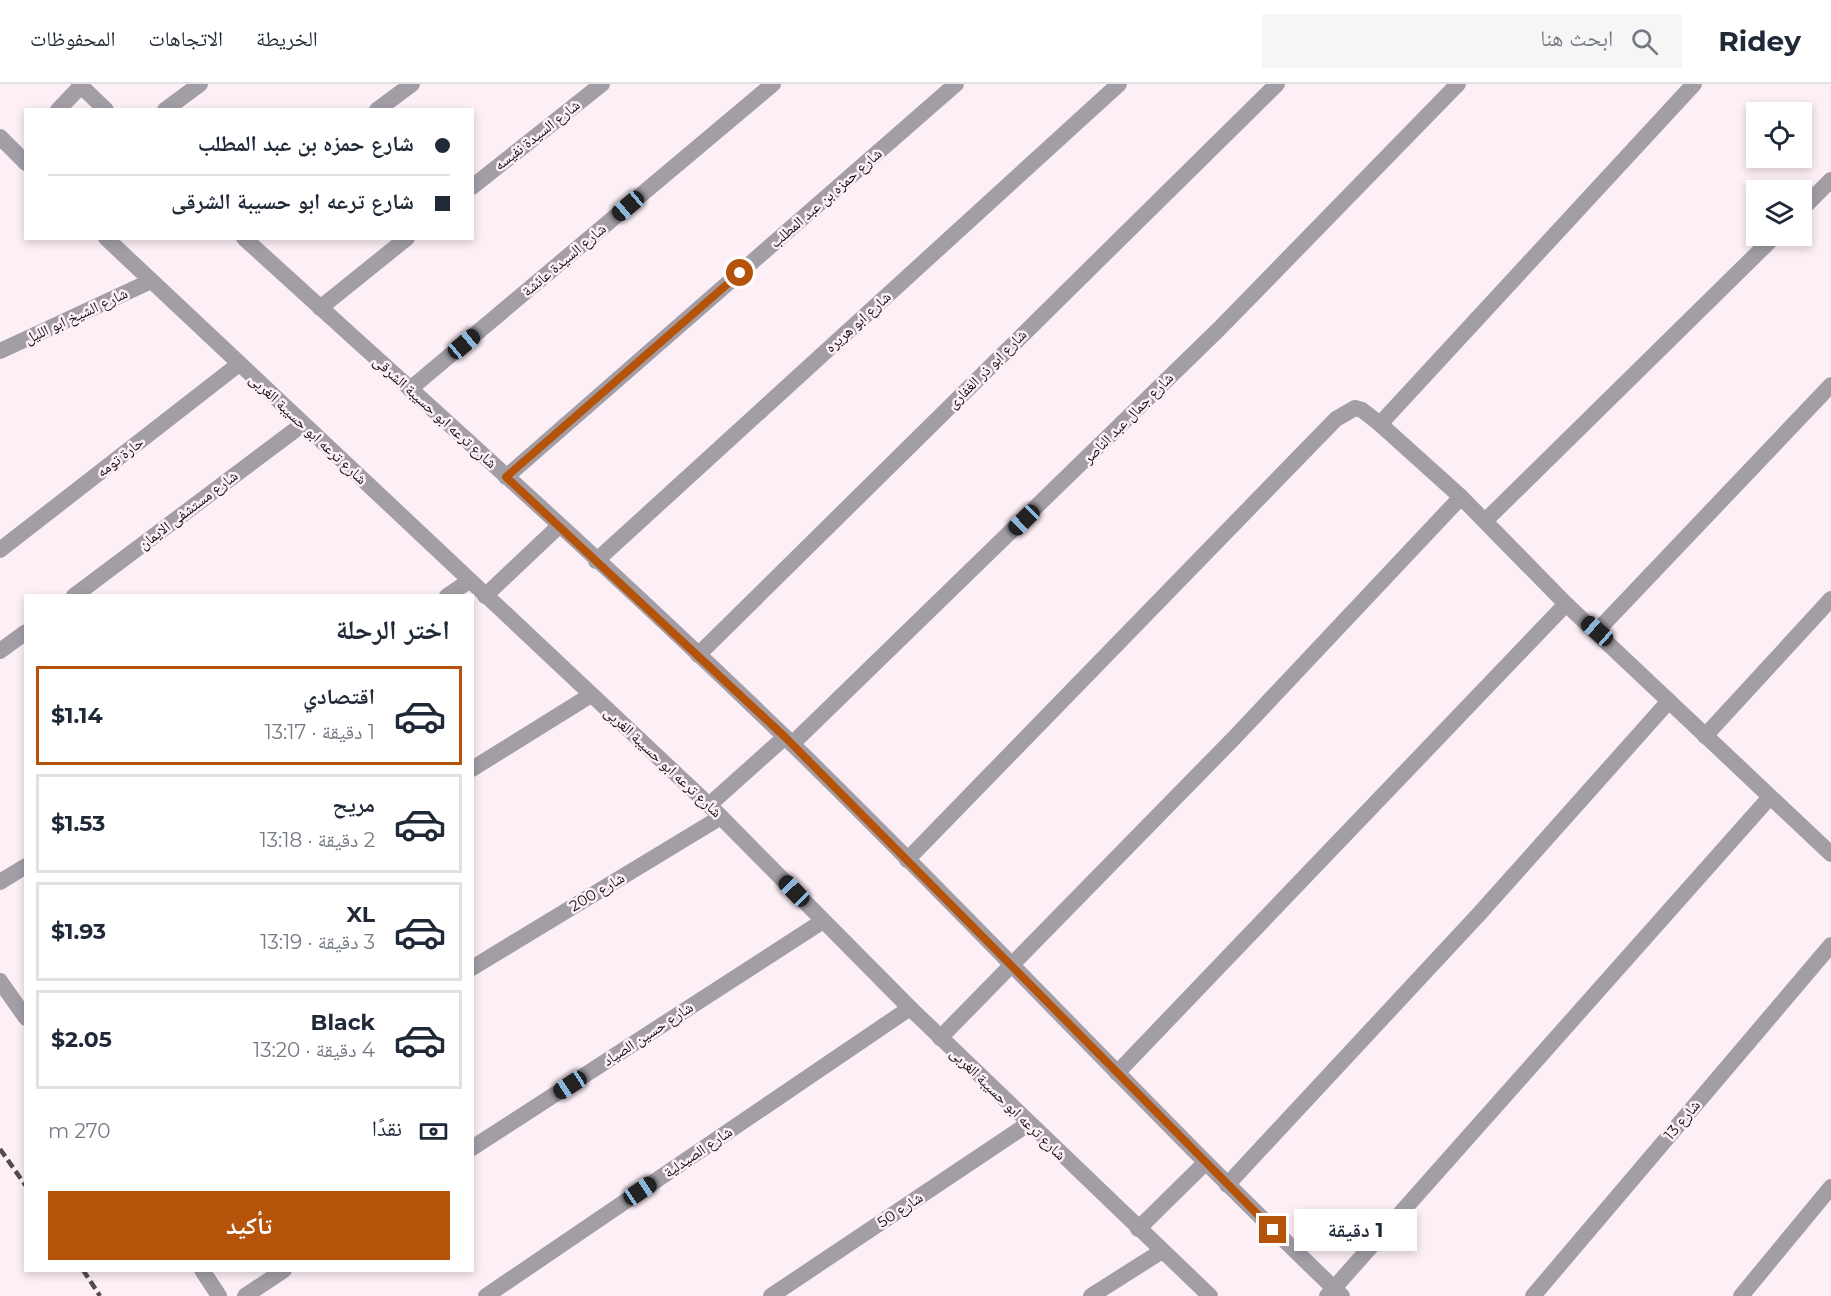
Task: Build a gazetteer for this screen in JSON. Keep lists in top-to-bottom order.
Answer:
{
  "streets": {
    "street": [
      "شارع السيدة نفيسه",
      "شارع حمزه بن عبد المطلب",
      "شارع السيدة عائشة",
      "شارع الشيخ ابو الليل",
      "شارع ابو هريره",
      "شارع ابو ذر الغفارى",
      "شارع ترعه ابو حسيبة الشرقى",
      "شارع جمال عبد الناصر",
      "شارع ترعه ابو حسيبة الغربى",
      "حارة تومه",
      "شارع مستشفى الايمان",
      "شارع 200",
      "شارع حسين الصياد",
      "شارع 13",
      "شارع الصيدلية",
      "شارع 50"
    ]
  },
  "crossings": [
    ["شارع حمزه بن عبد المطلب", "شارع ترعه ابو حسيبة الشرقى"],
    ["شارع السيدة عائشة", "شارع ترعه ابو حسيبة الشرقى"],
    ["شارع الشيخ ابو الليل", "شارع ترعه ابو حسيبة الغربى"],
    ["شارع ابو هريره", "شارع ترعه ابو حسيبة الشرقى"],
    ["شارع ابو ذر الغفارى", "شارع ترعه ابو حسيبة الشرقى"],
    ["شارع ترعه ابو حسيبة الشرقى", "شارع جمال عبد الناصر"],
    ["شارع جمال عبد الناصر", "شارع ترعه ابو حسيبة الغربى"],
    ["شارع جمال عبد الناصر", "شارع 200"],
    ["شارع ترعه ابو حسيبة الغربى", "حارة تومه"],
    ["شارع ترعه ابو حسيبة الغربى", "شارع مستشفى الايمان"],
    ["شارع ترعه ابو حسيبة الغربى", "شارع 200"],
    ["شارع ترعه ابو حسيبة الغربى", "شارع حسين الصياد"],
    ["شارع ترعه ابو حسيبة الغربى", "شارع الصيدلية"],
    ["شارع ترعه ابو حسيبة الغربى", "شارع 50"]
  ],
  "page": {
    "header": "Ridey",
    "search": "ابحث هنا",
    "nav": ["الخريطة", "الاتجاهات", "المحفوظات"],
    "banner": ["شارع حمزه بن عبد المطلب", "شارع ترعه ابو حسيبة الشرقى"],
    "heading": "اختر الرحلة",
    "list": [
      {
        "name": "اقتصادي",
        "note": "1 دقيقة · 13:17",
        "value": "$1.14"
      },
      {
        "name": "مريح",
        "note": "2 دقيقة · 13:18",
        "value": "$1.53"
      },
      {
        "name": "XL",
        "note": "3 دقيقة · 13:19",
        "value": "$1.93"
      },
      {
        "name": "Black",
        "note": "4 دقيقة · 13:20",
        "value": "$2.05"
      }
    ],
    "pay": ["نقدًا", "270 m"],
    "buttons": "تأكيد",
    "bubble": "1 دقيقة"
  }
}
